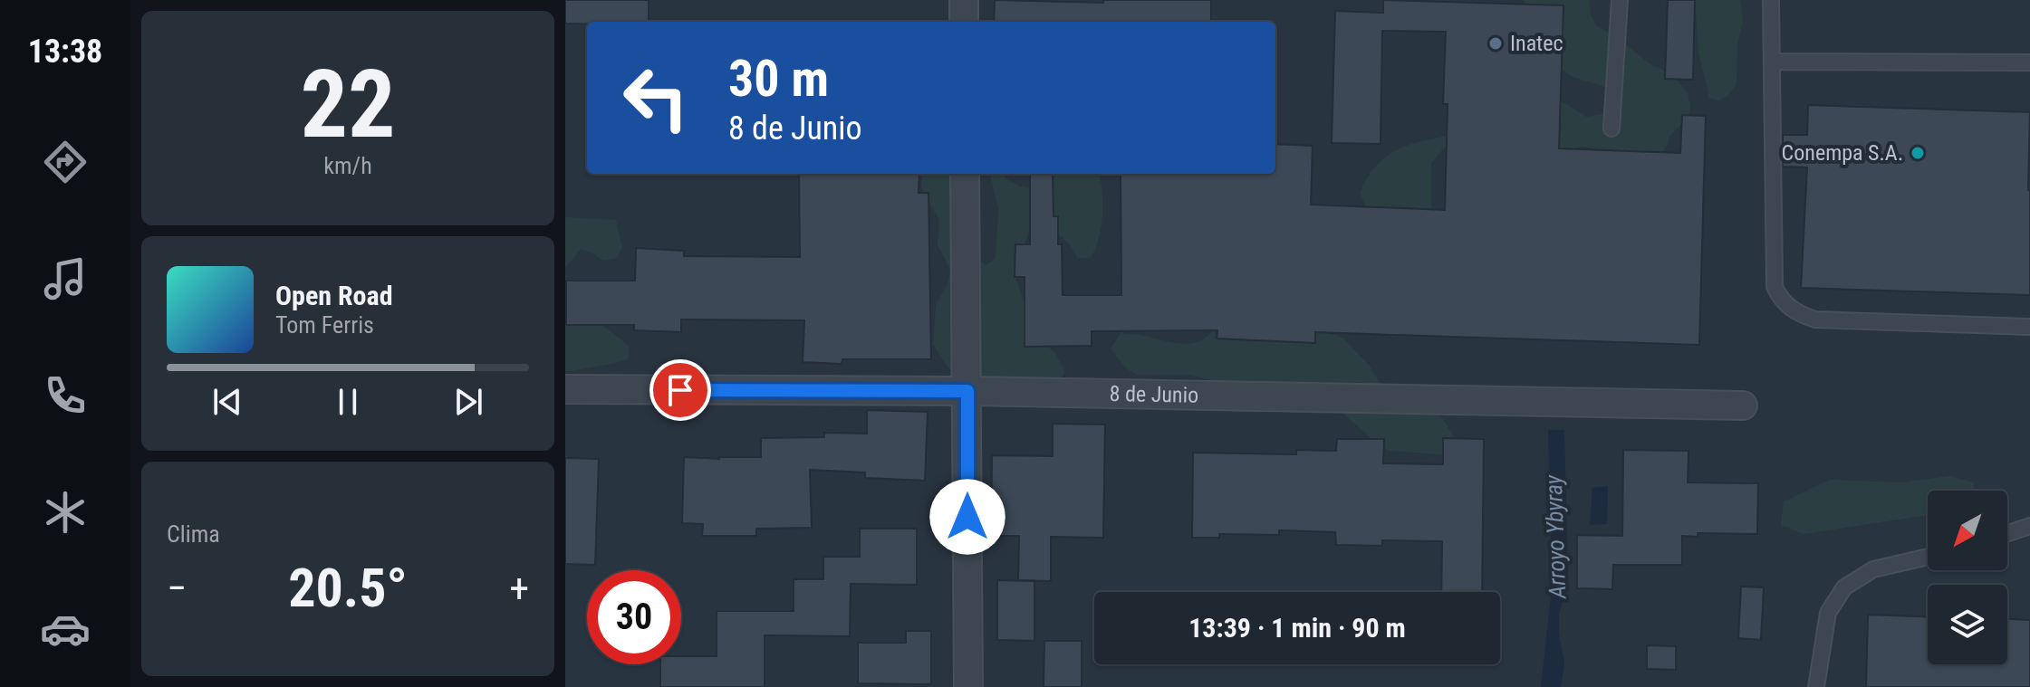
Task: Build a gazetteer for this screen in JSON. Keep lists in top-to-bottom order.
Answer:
{
  "streets": {
    "street": ["8 de Junio"]
  },
  "water": ["Arroyo Ybyray"],
  "places": ["Inatec", "Conempa S.A."],
  "north": "bottom left",
  "page": {
    "tabs": "13:38",
    "tile": [
      ["22", "km/h"],
      "Clima"
    ],
    "turn": ["30 m", "8 de Junio"],
    "song": ["Open Road", "Tom Ferris"],
    "heat": ["−", "20.5°", "+"],
    "limit": "30",
    "trip": "13:39 · 1 min · 90 m"
  }
}
